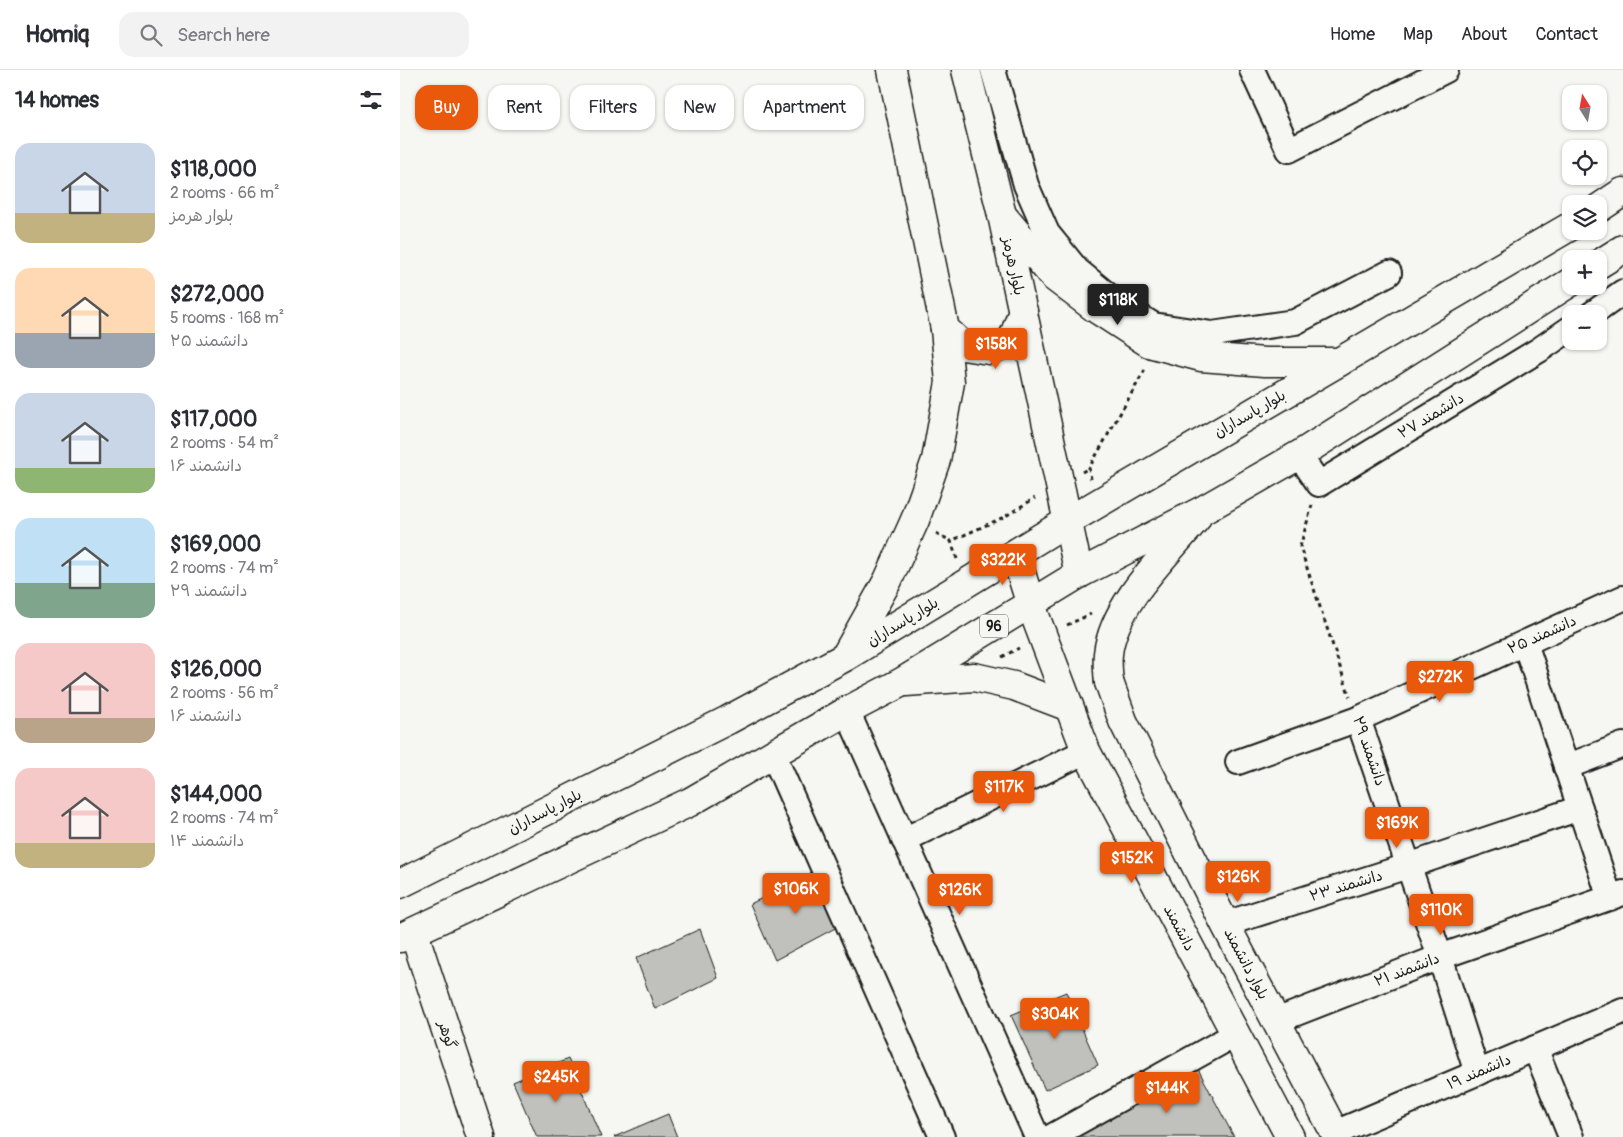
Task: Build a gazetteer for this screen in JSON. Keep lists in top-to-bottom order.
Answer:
{
  "streets": {
    "main road": [
      "بلوار هرمز",
      "بلوار پاسداران",
      "96",
      "دانشمند",
      "بلوار دانشمند",
      "گوهر"
    ],
    "street": [
      "دانشمند ۲۷",
      "دانشمند ۲۵",
      "دانشمند ۲۹",
      "دانشمند ۲۳",
      "دانشمند ۲۱",
      "دانشمند ۱۹"
    ]
  },
  "crossings": [
    ["بلوار هرمز", "بلوار پاسداران"],
    ["بلوار هرمز", "96"],
    ["بلوار پاسداران", "دانشمند"],
    ["دانشمند ۲۷", "دانشمند ۲۹"],
    ["96", "دانشمند"],
    ["96", "بلوار دانشمند"],
    ["96", "گوهر"],
    ["دانشمند ۲۵", "دانشمند ۲۹"],
    ["دانشمند ۲۹", "دانشمند ۲۳"],
    ["دانشمند ۲۹", "دانشمند ۲۱"],
    ["دانشمند ۲۹", "دانشمند ۱۹"],
    ["دانشمند ۲۳", "بلوار دانشمند"],
    ["بلوار دانشمند", "دانشمند ۲۱"],
    ["بلوار دانشمند", "دانشمند ۱۹"]
  ],
  "north": "top",
  "page": {
    "header": "Homiq",
    "search": "Search here",
    "nav": [
      "Home",
      "Map",
      "About",
      "Contact"
    ],
    "heading": "14 homes",
    "map_buttons": ["+", "−"],
    "chip": [
      "Buy",
      "Rent",
      "Filters",
      "New",
      "Apartment"
    ],
    "list": [
      {
        "name": "$118,000",
        "note": "2 rooms · 66 m² · بلوار هرمز"
      },
      {
        "name": "$272,000",
        "note": "5 rooms · 168 m² · دانشمند ۲۵"
      },
      {
        "name": "$117,000",
        "note": "2 rooms · 54 m² · دانشمند ۱۶"
      },
      {
        "name": "$169,000",
        "note": "2 rooms · 74 m² · دانشمند ۲۹"
      },
      {
        "name": "$126,000",
        "note": "2 rooms · 56 m² · دانشمند ۱۶"
      },
      {
        "name": "$144,000",
        "note": "2 rooms · 74 m² · دانشمند ۱۴"
      }
    ],
    "price": [
      "$118K",
      "$158K",
      "$322K",
      "$272K",
      "$117K",
      "$169K",
      "$152K",
      "$126K",
      "$106K",
      "$126K",
      "$110K",
      "$304K",
      "$245K",
      "$144K"
    ]
  }
}
